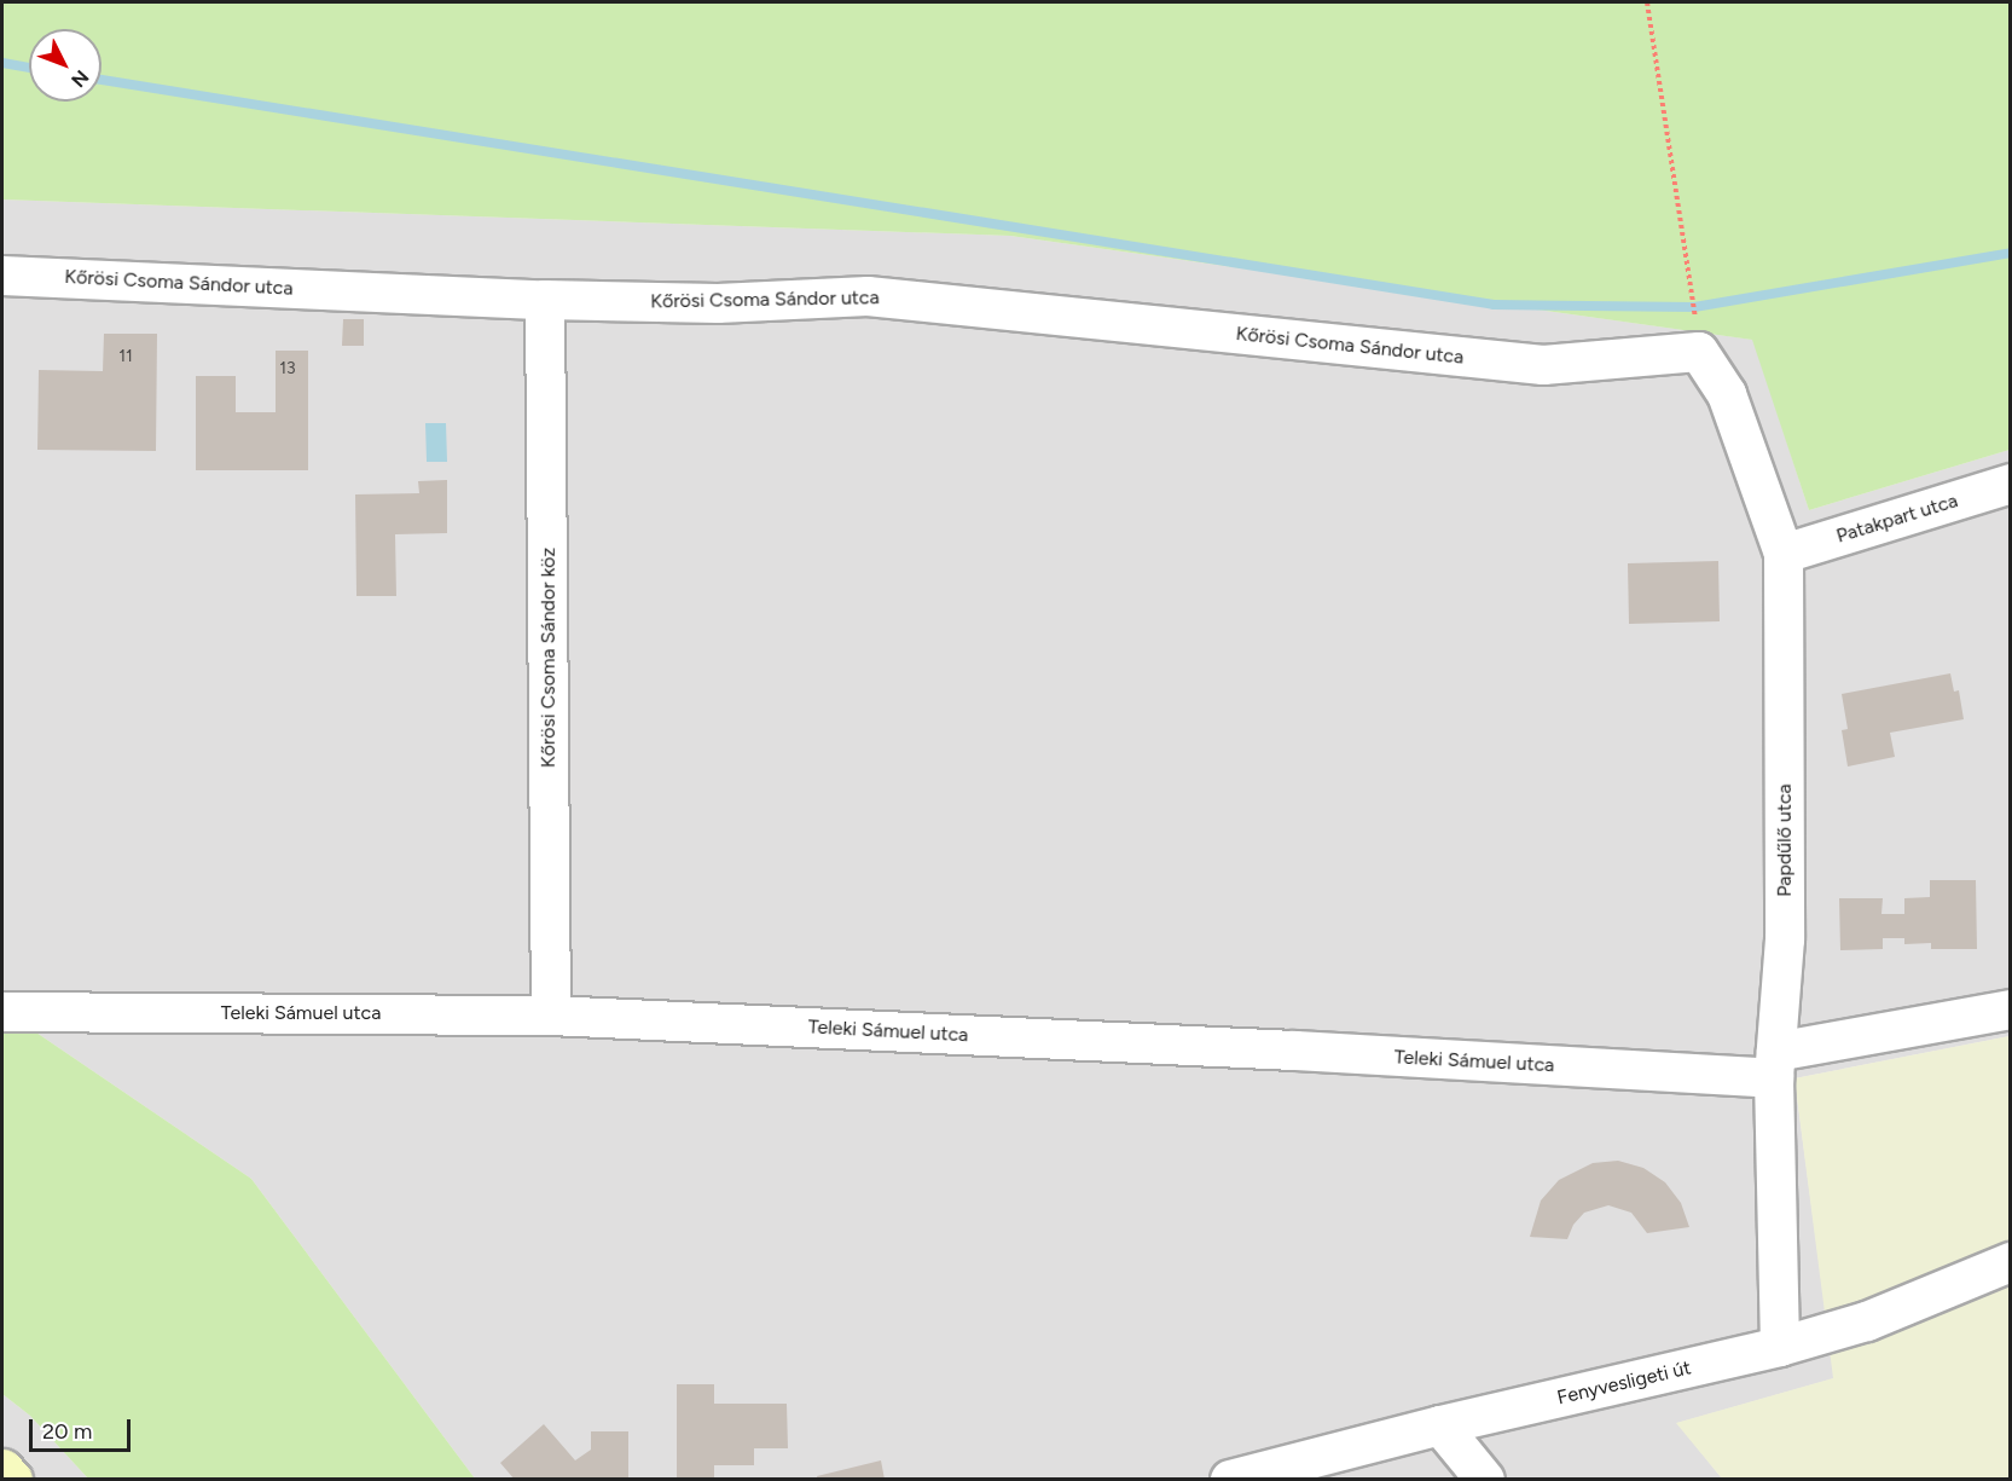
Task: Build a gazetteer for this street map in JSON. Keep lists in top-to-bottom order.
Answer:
{
  "streets": {
    "street": [
      "Kőrösi Csoma Sándor utca",
      "Patakpart utca",
      "Kőrösi Csoma Sándor köz",
      "Papdűlő utca",
      "Teleki Sámuel utca",
      "Fenyvesligeti út"
    ]
  },
  "crossings": [
    ["Kőrösi Csoma Sándor utca", "Kőrösi Csoma Sándor köz"],
    ["Kőrösi Csoma Sándor utca", "Papdűlő utca"],
    ["Patakpart utca", "Papdűlő utca"],
    ["Kőrösi Csoma Sándor köz", "Teleki Sámuel utca"],
    ["Papdűlő utca", "Teleki Sámuel utca"],
    ["Papdűlő utca", "Fenyvesligeti út"]
  ],
  "house_numbers": ["11", "13"],
  "scale_bar": "20 m",
  "north": "bottom right"
}
